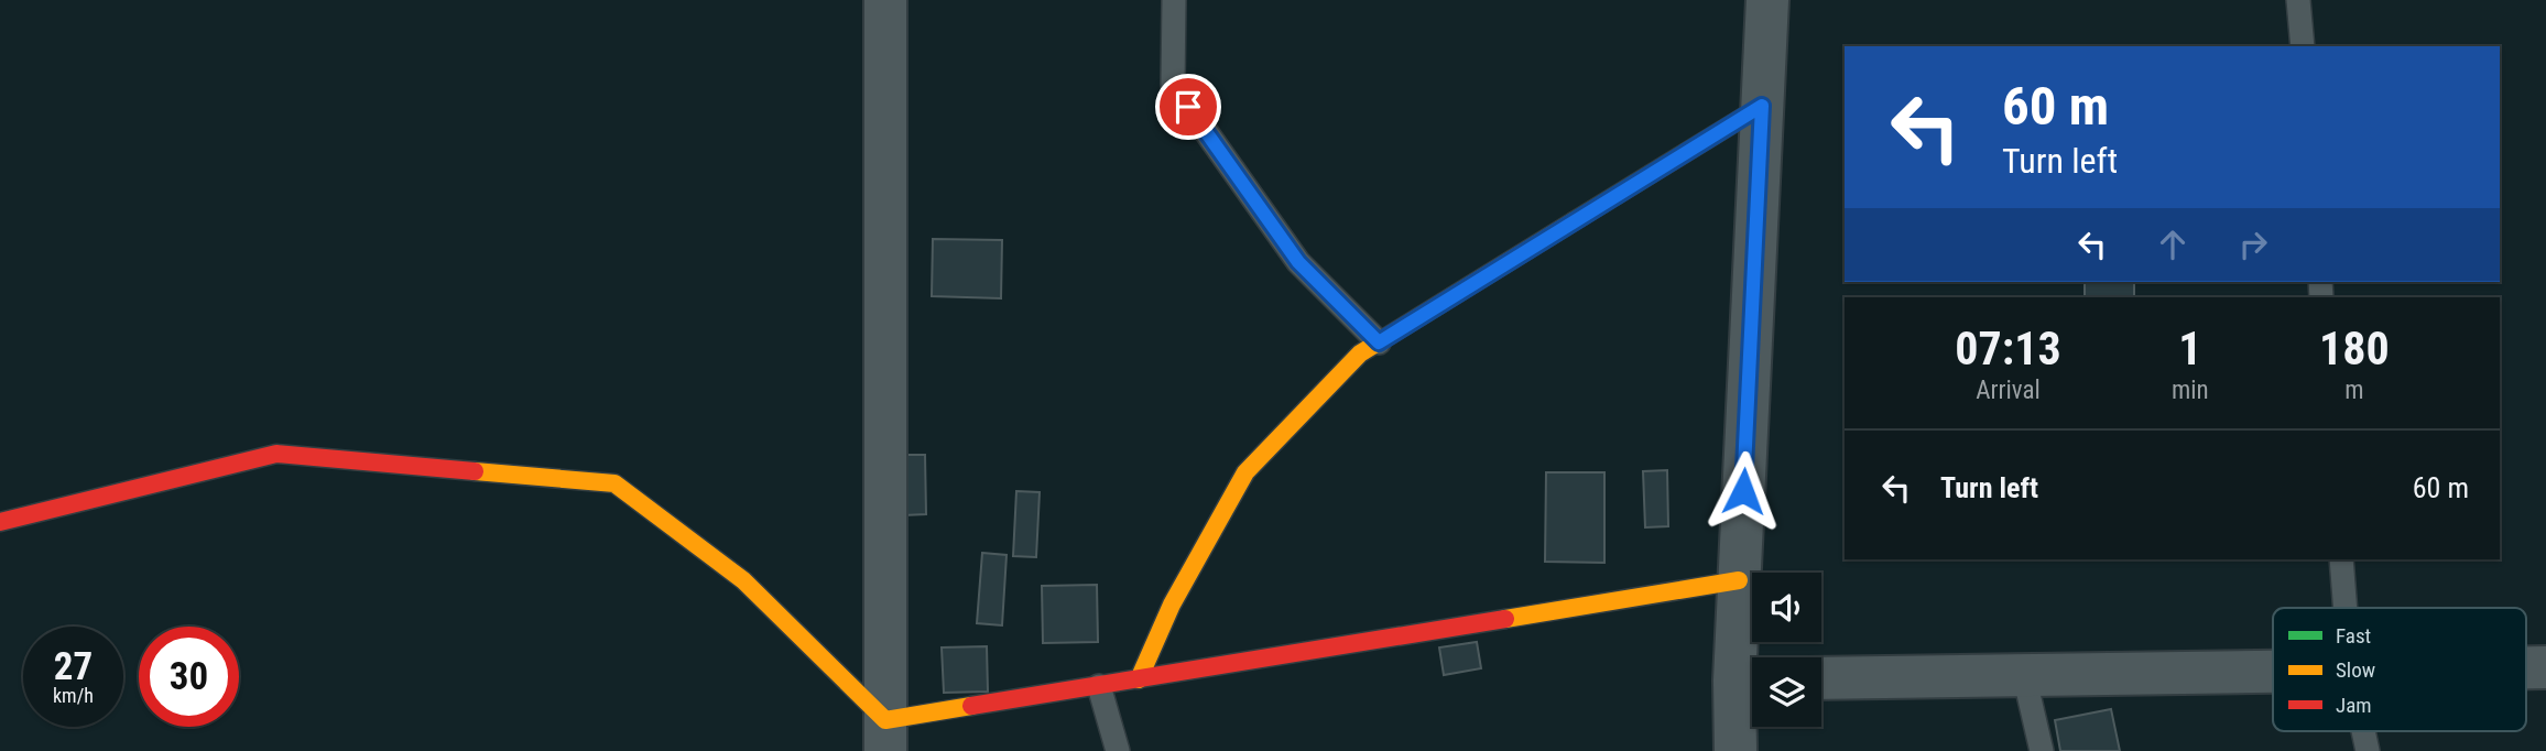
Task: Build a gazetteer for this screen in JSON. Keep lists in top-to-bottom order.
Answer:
{
  "legend": ["Fast", "Slow", "Jam"],
  "page": {
    "turn": ["60 m", "Turn left"],
    "eta": [
      "07:13",
      "Arrival",
      "1",
      "min",
      "180",
      "m"
    ],
    "list": [
      {
        "name": "Turn left",
        "value": "60 m"
      }
    ],
    "speed": "27 km/h",
    "limit": "30"
  }
}
